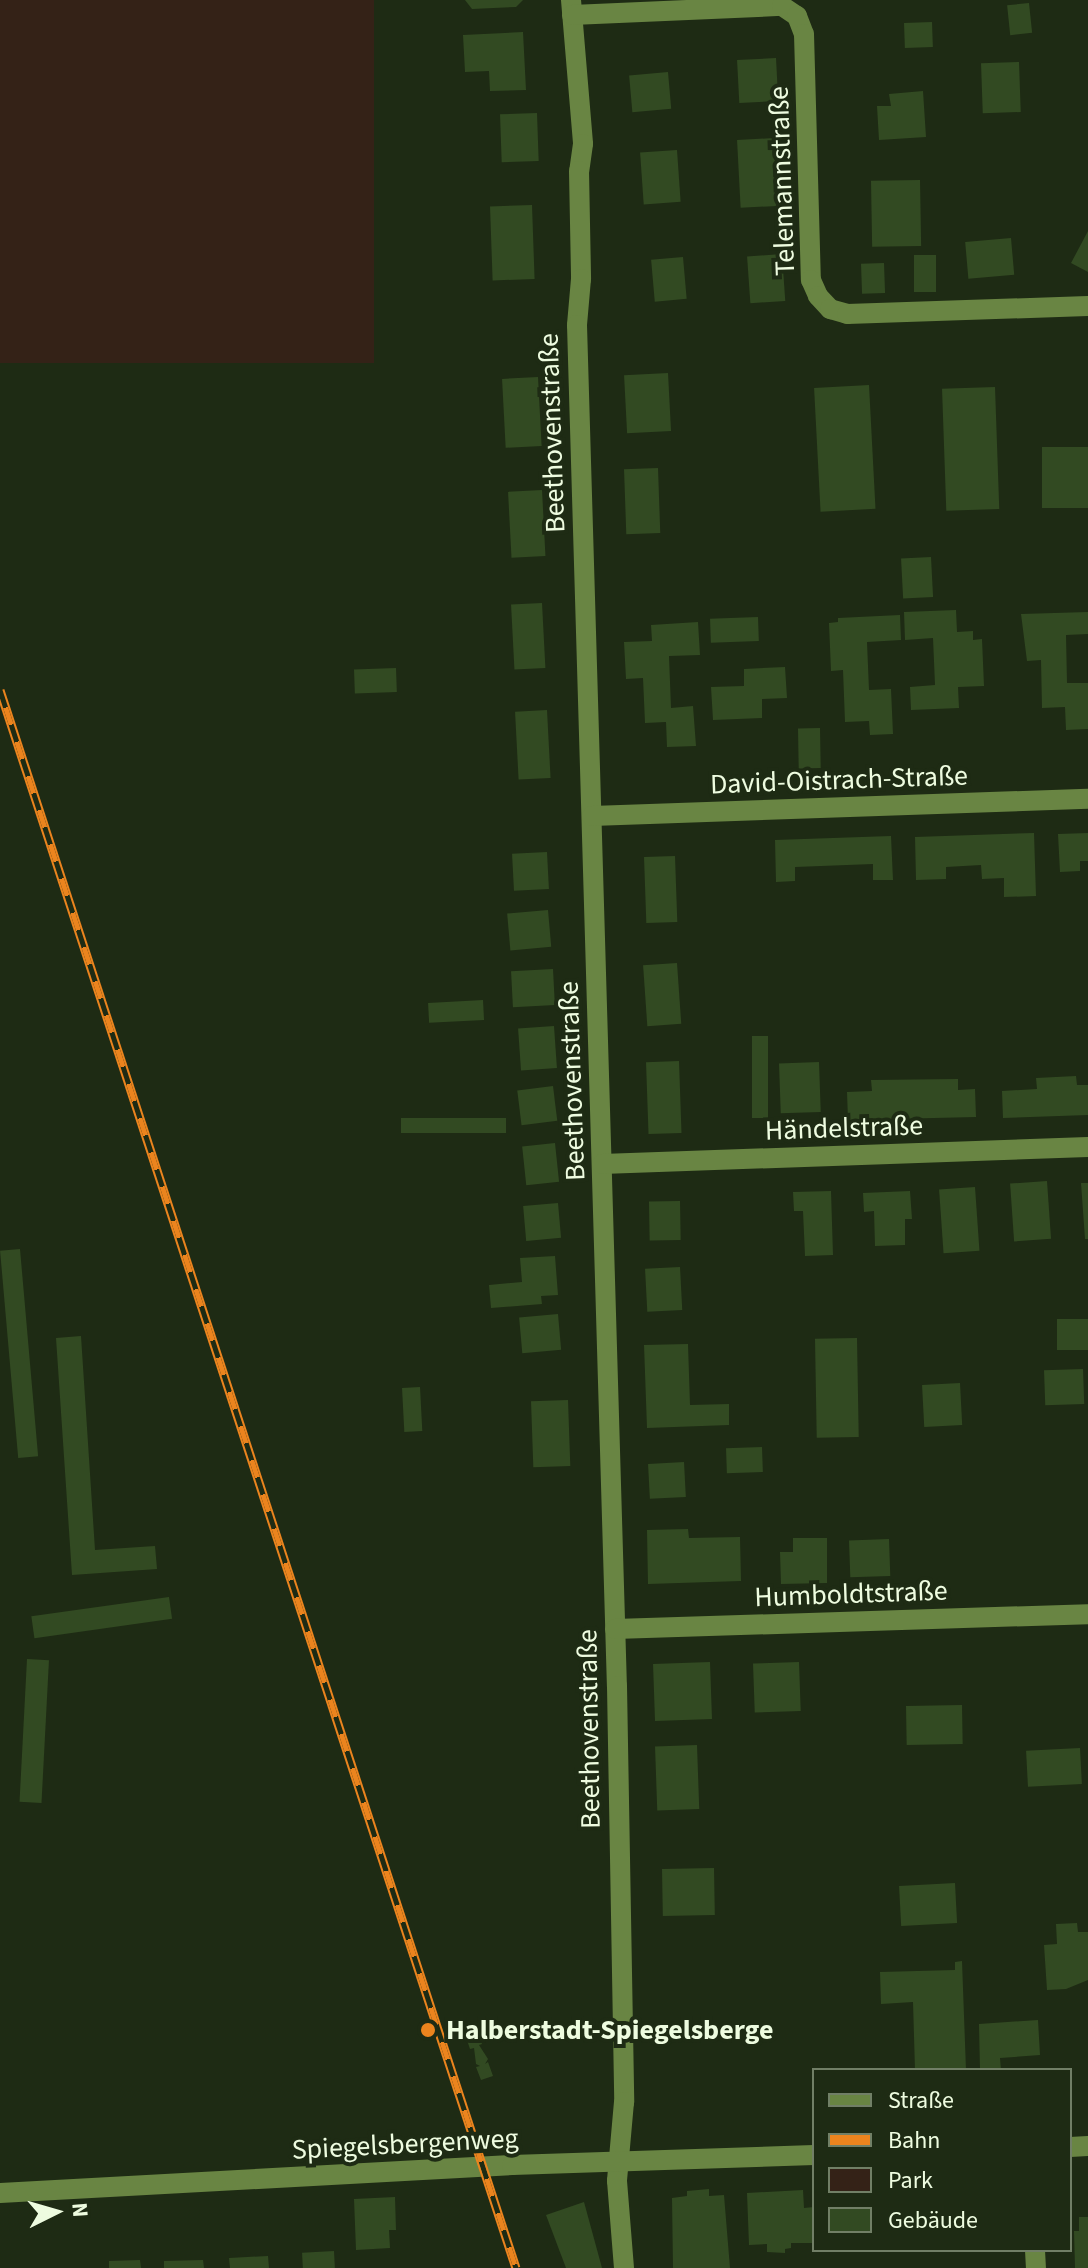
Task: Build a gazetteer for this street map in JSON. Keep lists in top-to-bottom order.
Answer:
{
  "streets": {
    "street": [
      "Telemannstraße",
      "Beethovenstraße",
      "David-Oistrach-Straße",
      "Händelstraße",
      "Humboldtstraße",
      "Spiegelsbergenweg"
    ]
  },
  "crossings": [
    ["Telemannstraße", "Beethovenstraße"],
    ["Beethovenstraße", "David-Oistrach-Straße"],
    ["Beethovenstraße", "Händelstraße"],
    ["Beethovenstraße", "Humboldtstraße"],
    ["Beethovenstraße", "Spiegelsbergenweg"]
  ],
  "places": ["Halberstadt-Spiegelsberge"],
  "legend": [
    "Straße",
    "Bahn",
    "Park",
    "Gebäude"
  ],
  "north": "right"
}
